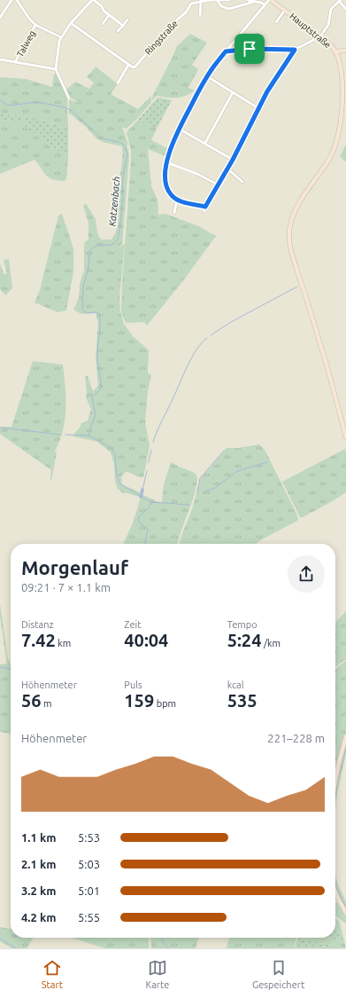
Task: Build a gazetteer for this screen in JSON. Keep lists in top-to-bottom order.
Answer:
{
  "streets": {
    "main road": ["Hauptstraße"],
    "street": ["Ringstraße", "Talweg"]
  },
  "water": ["Katzenbach"],
  "page": {
    "heading": ["Morgenlauf", "09:21 · 7 × 1.1 km"],
    "stats": [
      ["Distanz", "7.42 km"],
      ["Zeit", "40:04"],
      ["Tempo", "5:24 /km"],
      ["Höhenmeter", "56 m"],
      ["Puls", "159 bpm"],
      ["kcal", "535"]
    ],
    "chart": ["Höhenmeter", "221–228 m"],
    "list": [
      {
        "name": "1.1 km",
        "note": "5:53"
      },
      {
        "name": "2.1 km",
        "note": "5:03"
      },
      {
        "name": "3.2 km",
        "note": "5:01"
      },
      {
        "name": "4.2 km",
        "note": "5:55"
      }
    ],
    "tabs": ["Start", "Karte", "Gespeichert"]
  }
}
